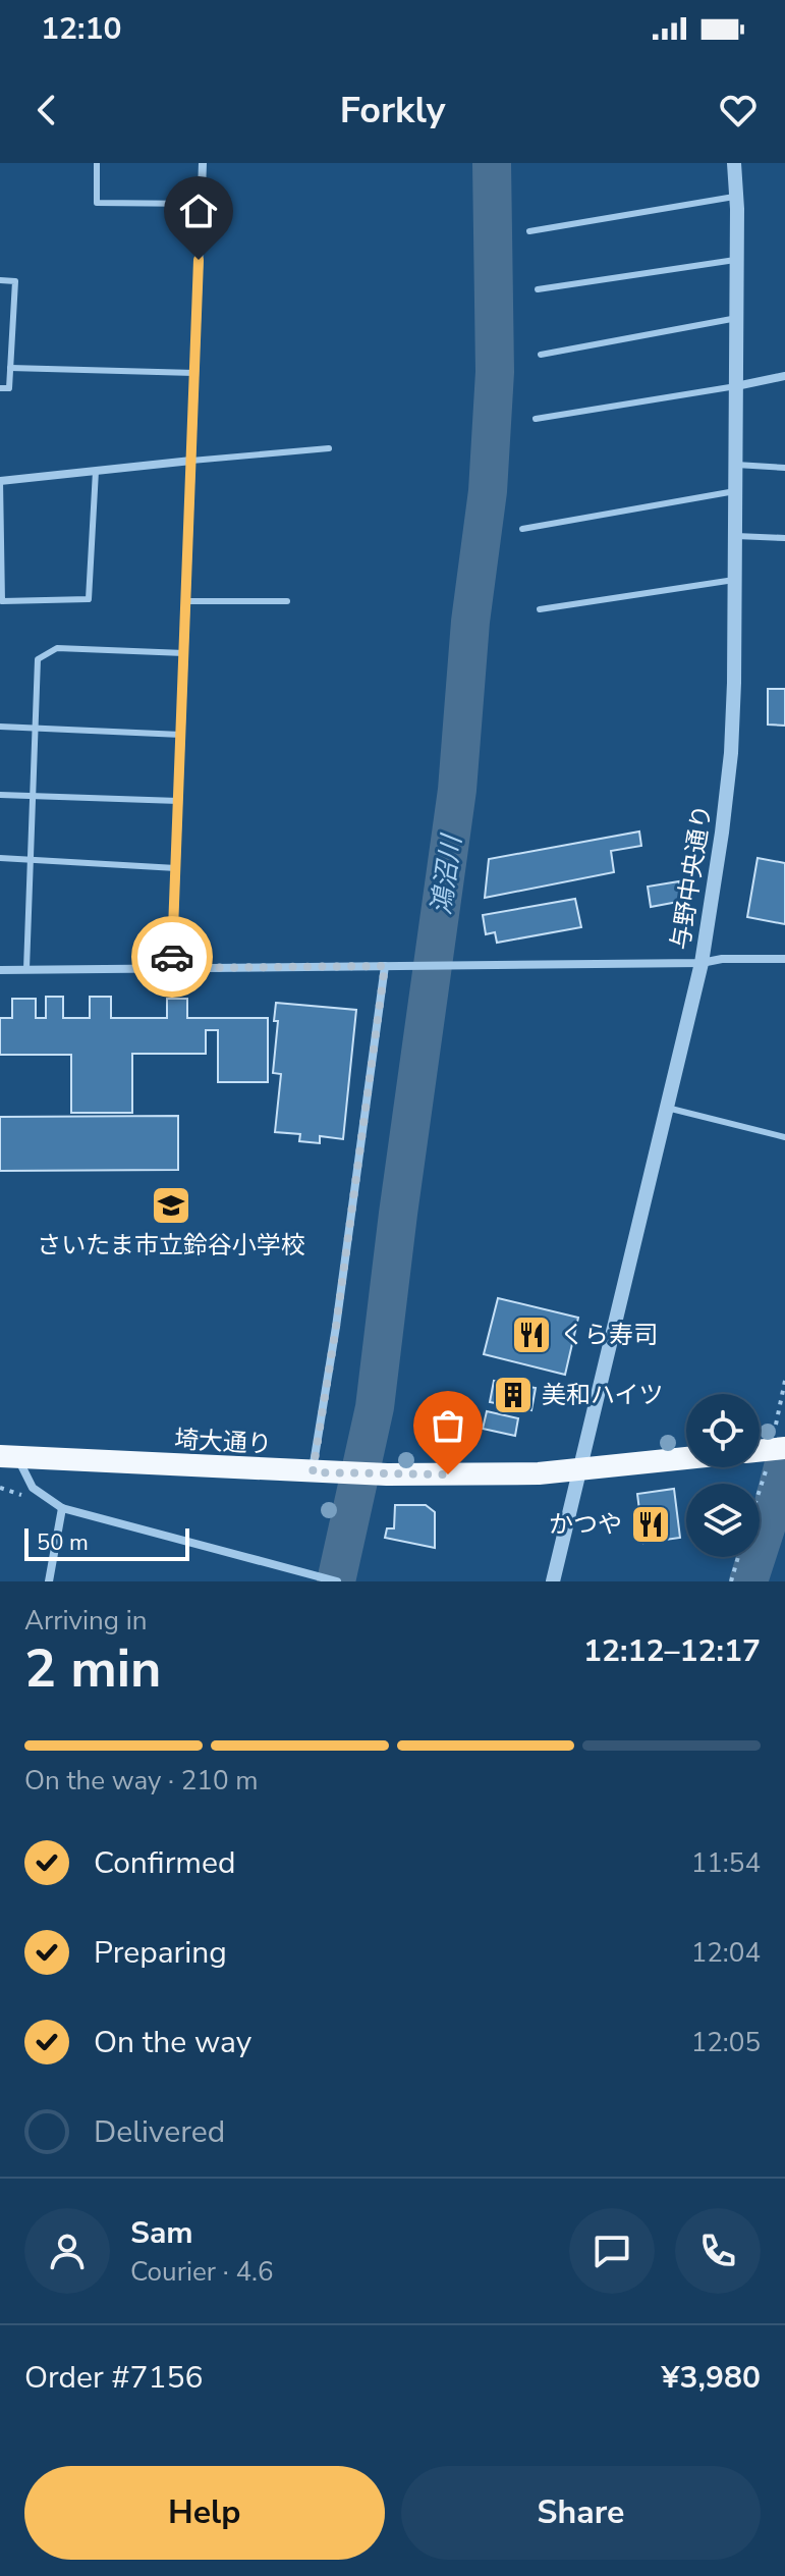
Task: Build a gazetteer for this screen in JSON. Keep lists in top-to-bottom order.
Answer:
{
  "streets": {
    "highway": ["埼大通り"],
    "street": ["与野中央通り"]
  },
  "crossings": [
    ["与野中央通り", "埼大通り"]
  ],
  "water": ["鴻沼川"],
  "places": {
    "school or university": ["さいたま市立鈴谷小学校"],
    "restaurant": ["くら寿司", "かつや"],
    "building": ["美和ハイツ"]
  },
  "scale_bar": "50 m",
  "page": {
    "status": "12:10",
    "header": "Forkly",
    "scale": "50 m",
    "heading": ["2 min", "Arriving in", "12:12–12:17"],
    "panel": [
      "Sam",
      "Courier · 4.6",
      "Order #7156",
      "¥3,980"
    ],
    "bar": "On the way · 210 m",
    "list": [
      ["Confirmed", "11:54"],
      ["Preparing", "12:04"],
      ["On the way", "12:05"],
      "Delivered"
    ],
    "buttons": ["Help", "Share"]
  }
}
